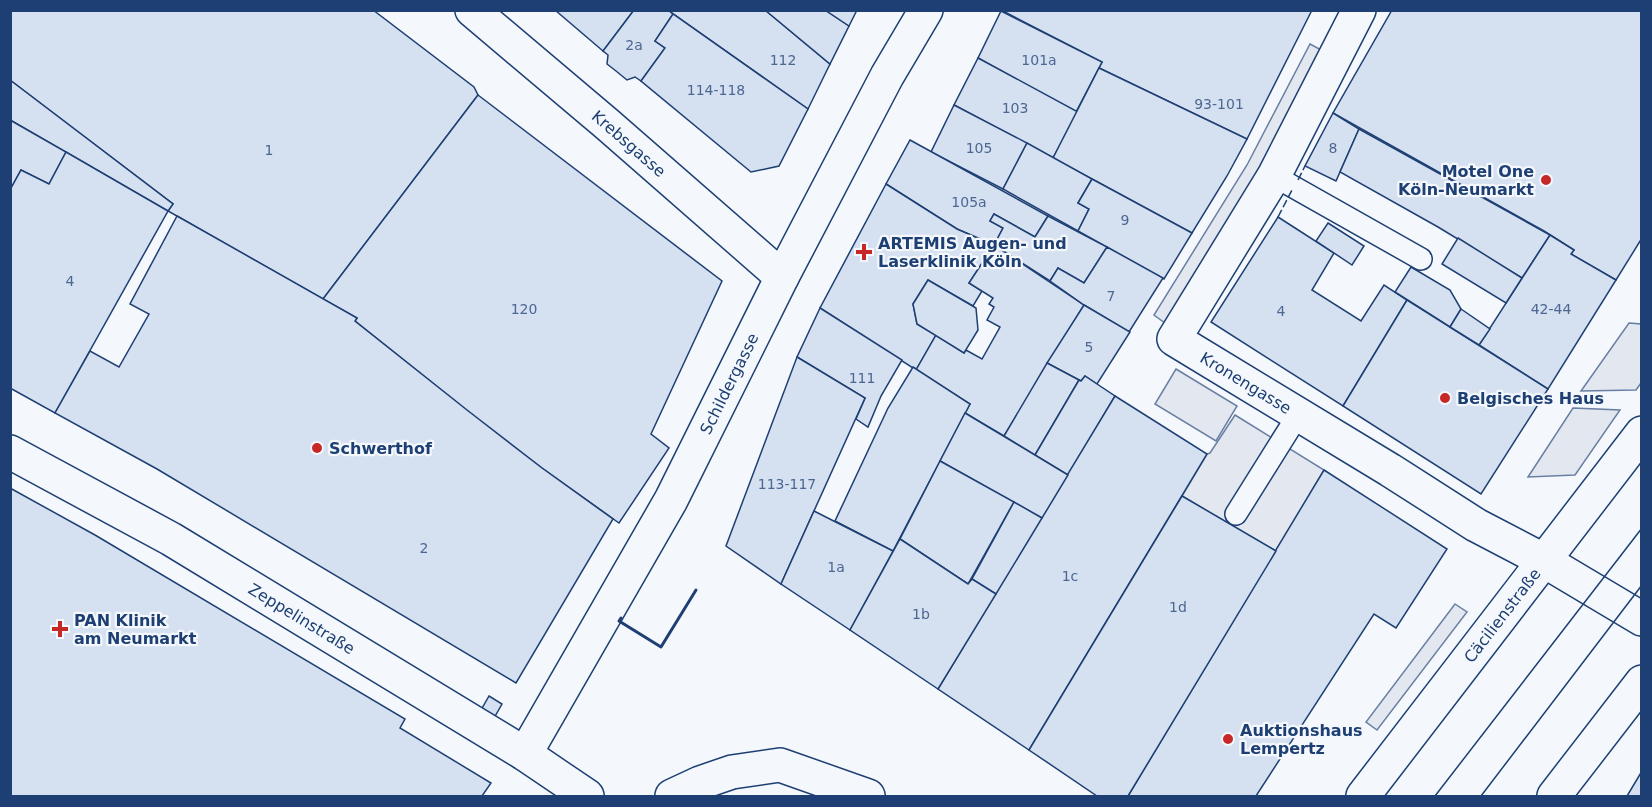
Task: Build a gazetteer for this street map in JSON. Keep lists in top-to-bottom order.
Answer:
{
  "streets": {
    "street": [
      "Krebsgasse",
      "Kronengasse",
      "Schildergasse",
      "Cäcilienstraße",
      "Zeppelinstraße"
    ]
  },
  "crossings": [
    ["Krebsgasse", "Schildergasse"],
    ["Kronengasse", "Cäcilienstraße"],
    ["Schildergasse", "Zeppelinstraße"]
  ],
  "places": {
    "other": [
      "Motel One Köln-Neumarkt",
      "Belgisches Haus",
      "Schwerthof",
      "Auktionshaus Lempertz"
    ],
    "health": ["ARTEMIS Augen- und Laserklinik Köln", "PAN Klinik am Neumarkt"]
  },
  "house_numbers": [
    "2a",
    "112",
    "101a",
    "114-118",
    "93-101",
    "103",
    "105",
    "8",
    "1",
    "105a",
    "9",
    "4",
    "7",
    "120",
    "42-44",
    "4",
    "5",
    "111",
    "113-117",
    "2",
    "1a",
    "1c",
    "1d",
    "1b"
  ]
}
